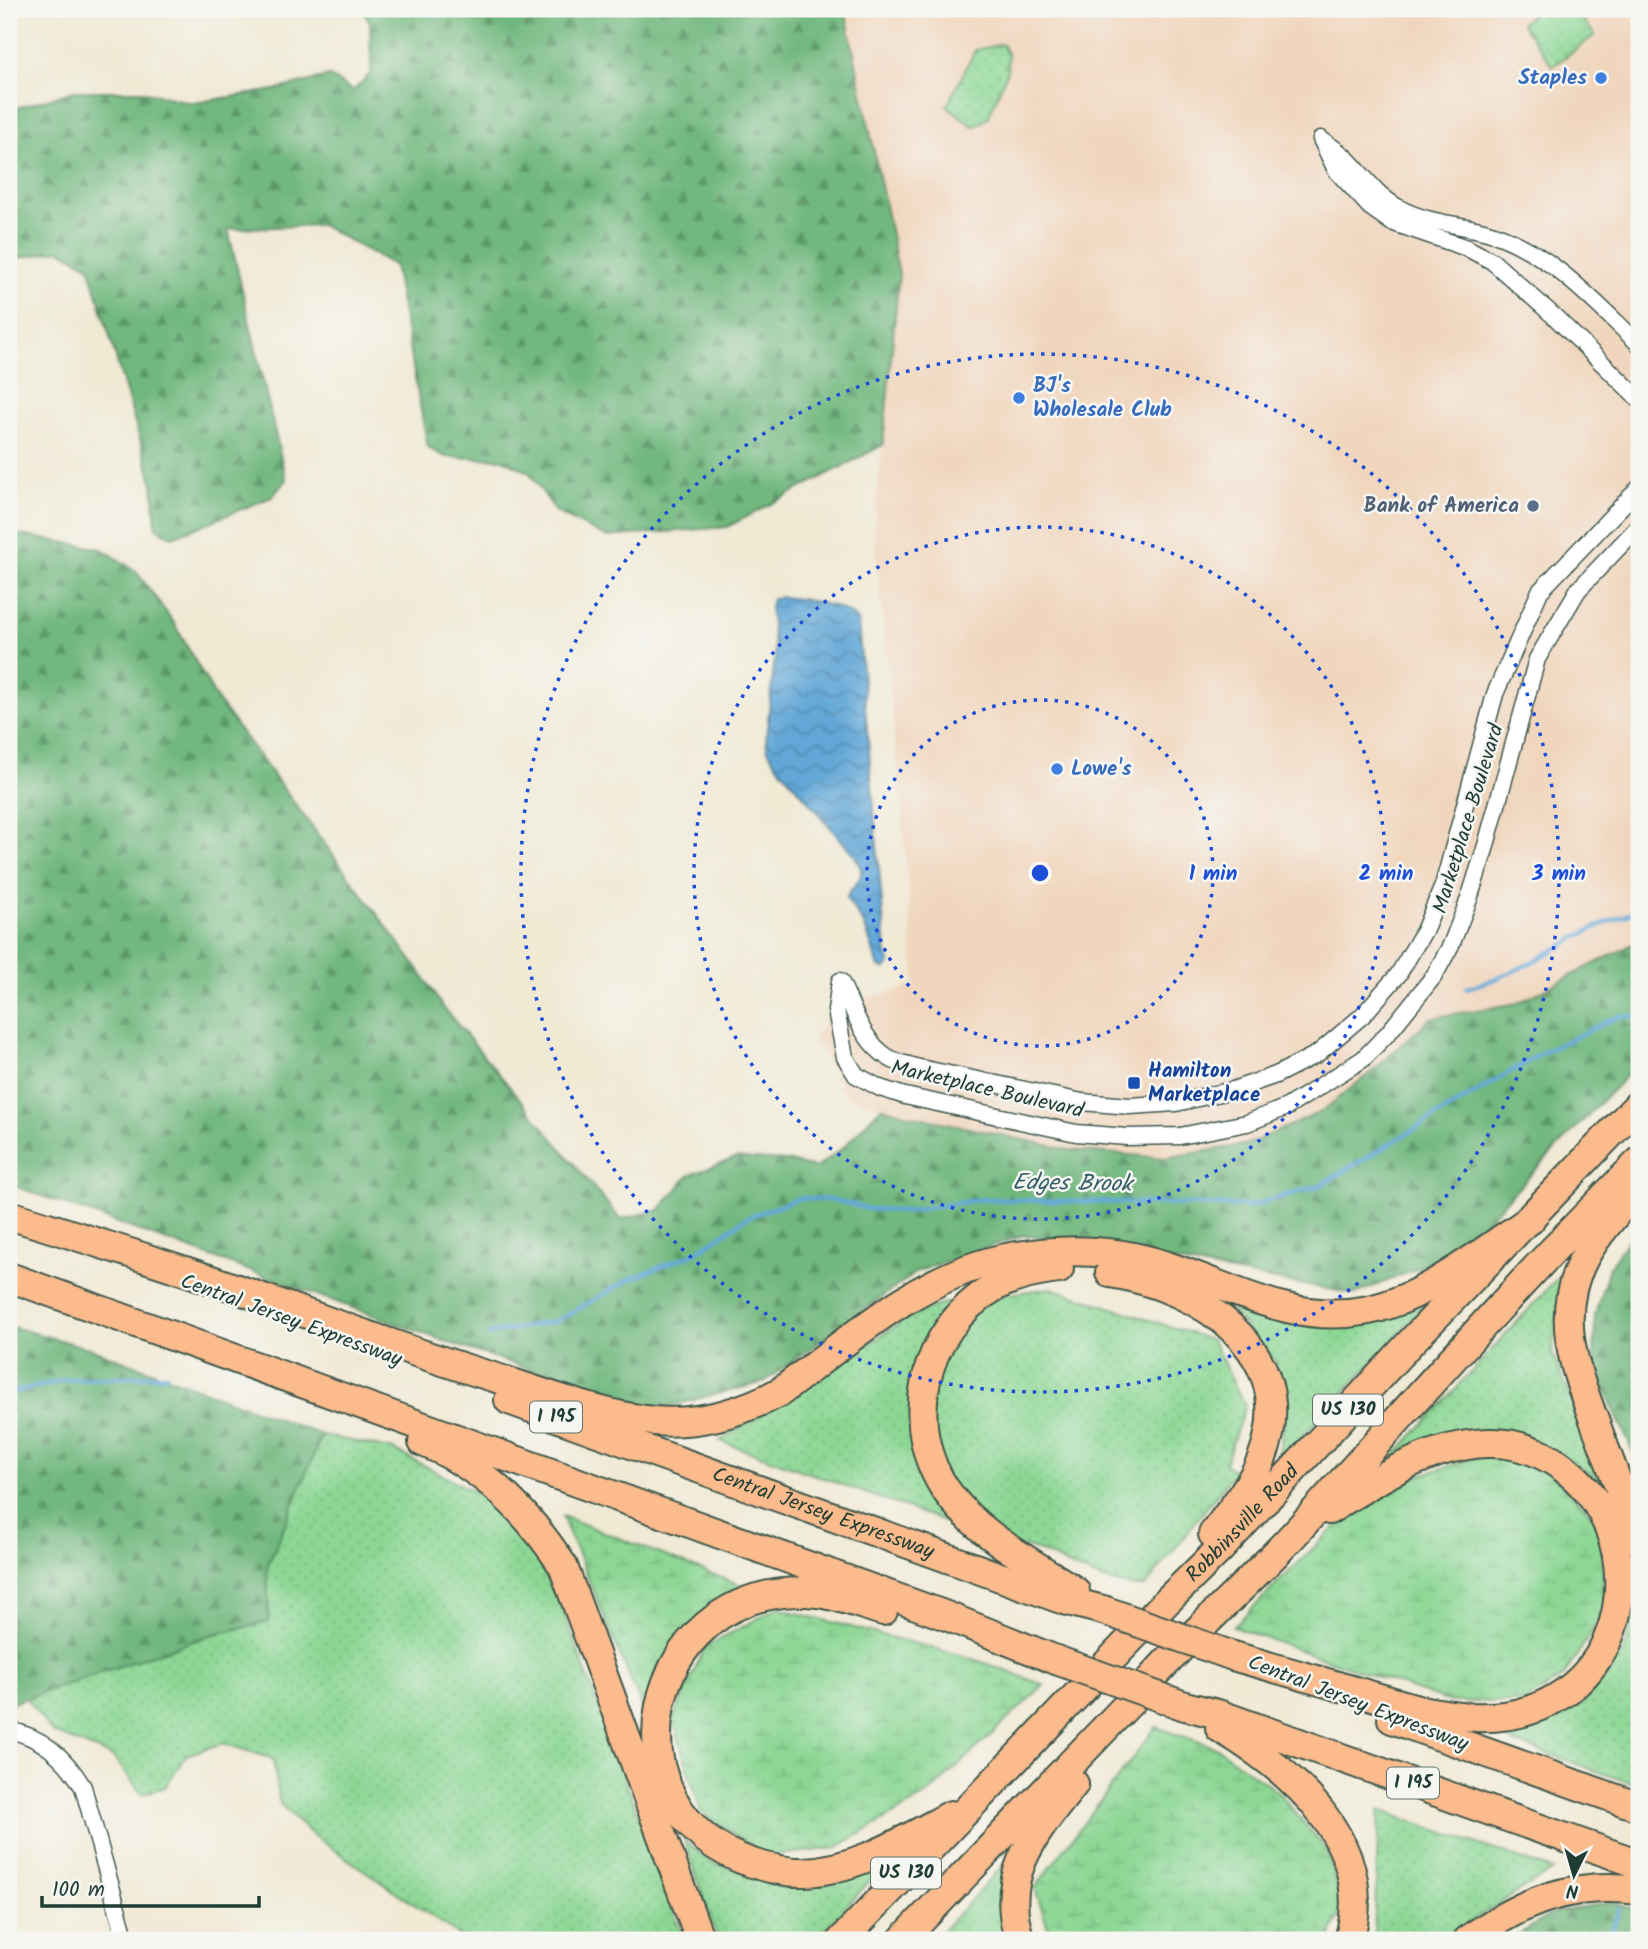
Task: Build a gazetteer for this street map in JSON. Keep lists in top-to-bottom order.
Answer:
{
  "streets": {
    "highway": [
      "Central Jersey Expressway",
      "US 130",
      "I 195",
      "Robbinsville Road"
    ],
    "street": ["Marketplace Boulevard"]
  },
  "water": ["Edges Brook"],
  "places": {
    "other": [
      "Staples",
      "BJ's Wholesale Club",
      "Bank of America",
      "Lowe's"
    ],
    "transit": ["Hamilton Marketplace"]
  },
  "scale_bar": "100 m",
  "north": "bottom",
  "rings": ["1 min", "2 min", "3 min"]
}
